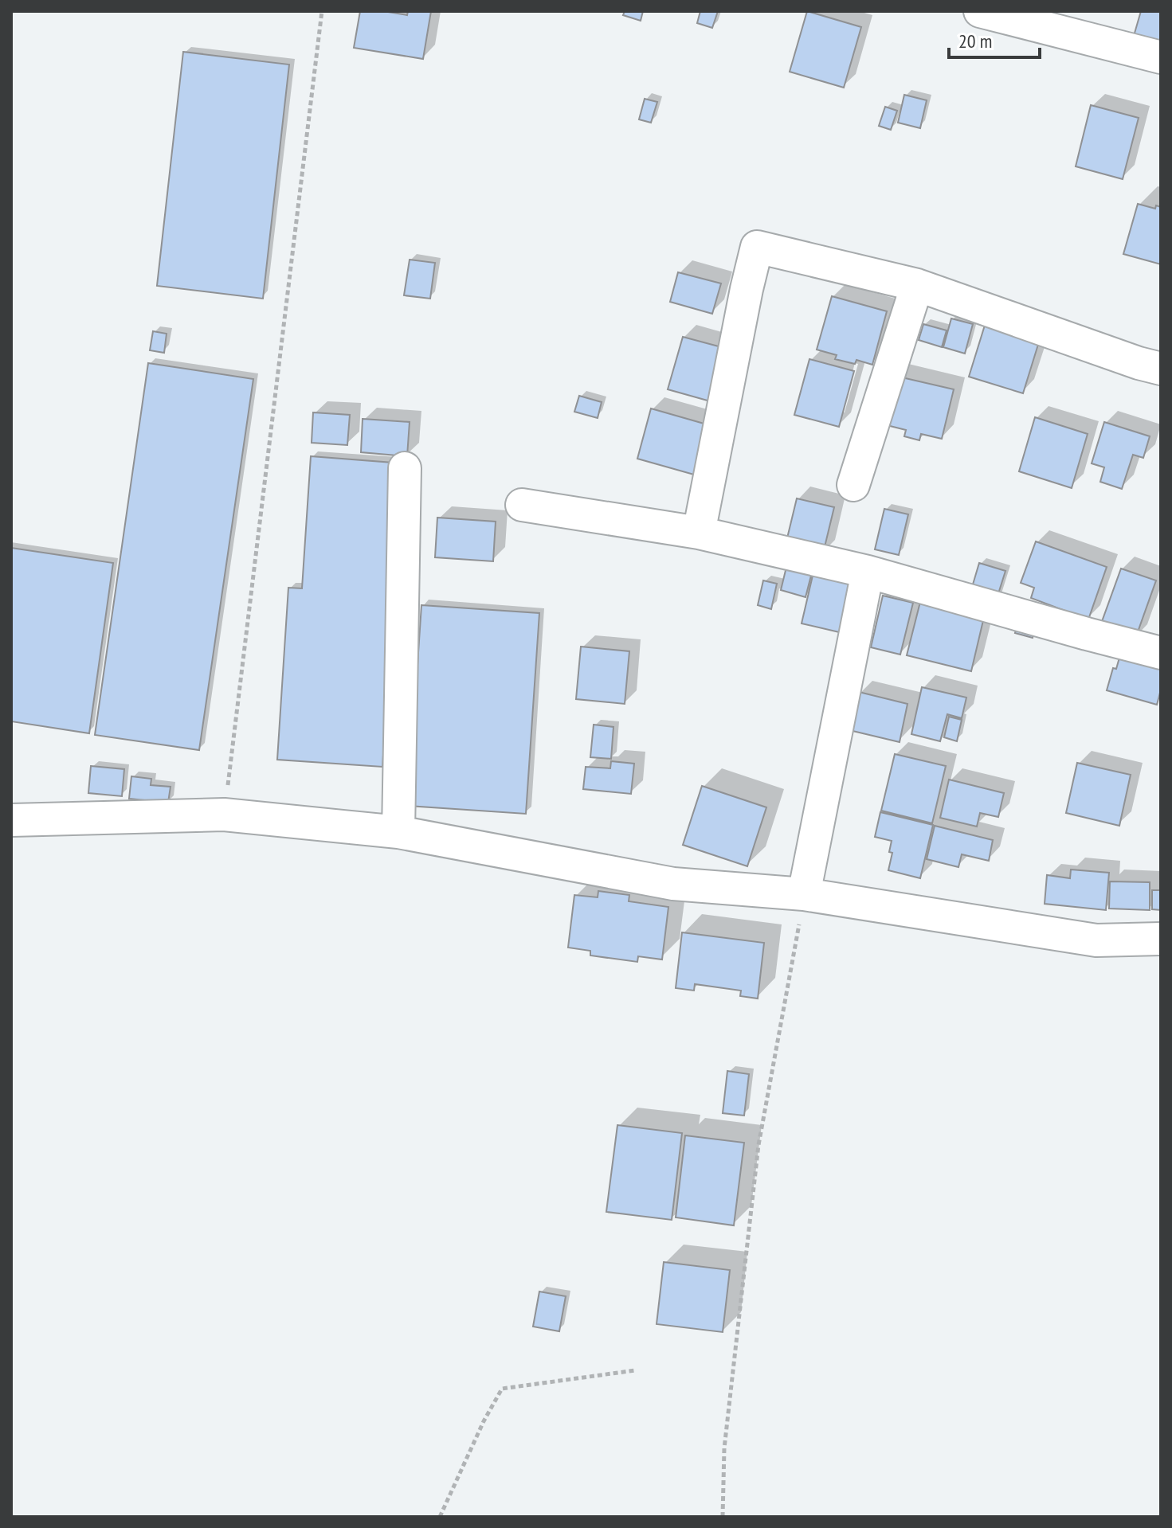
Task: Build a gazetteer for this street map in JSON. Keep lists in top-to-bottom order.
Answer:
{
  "scale_bar": "20 m"
}
